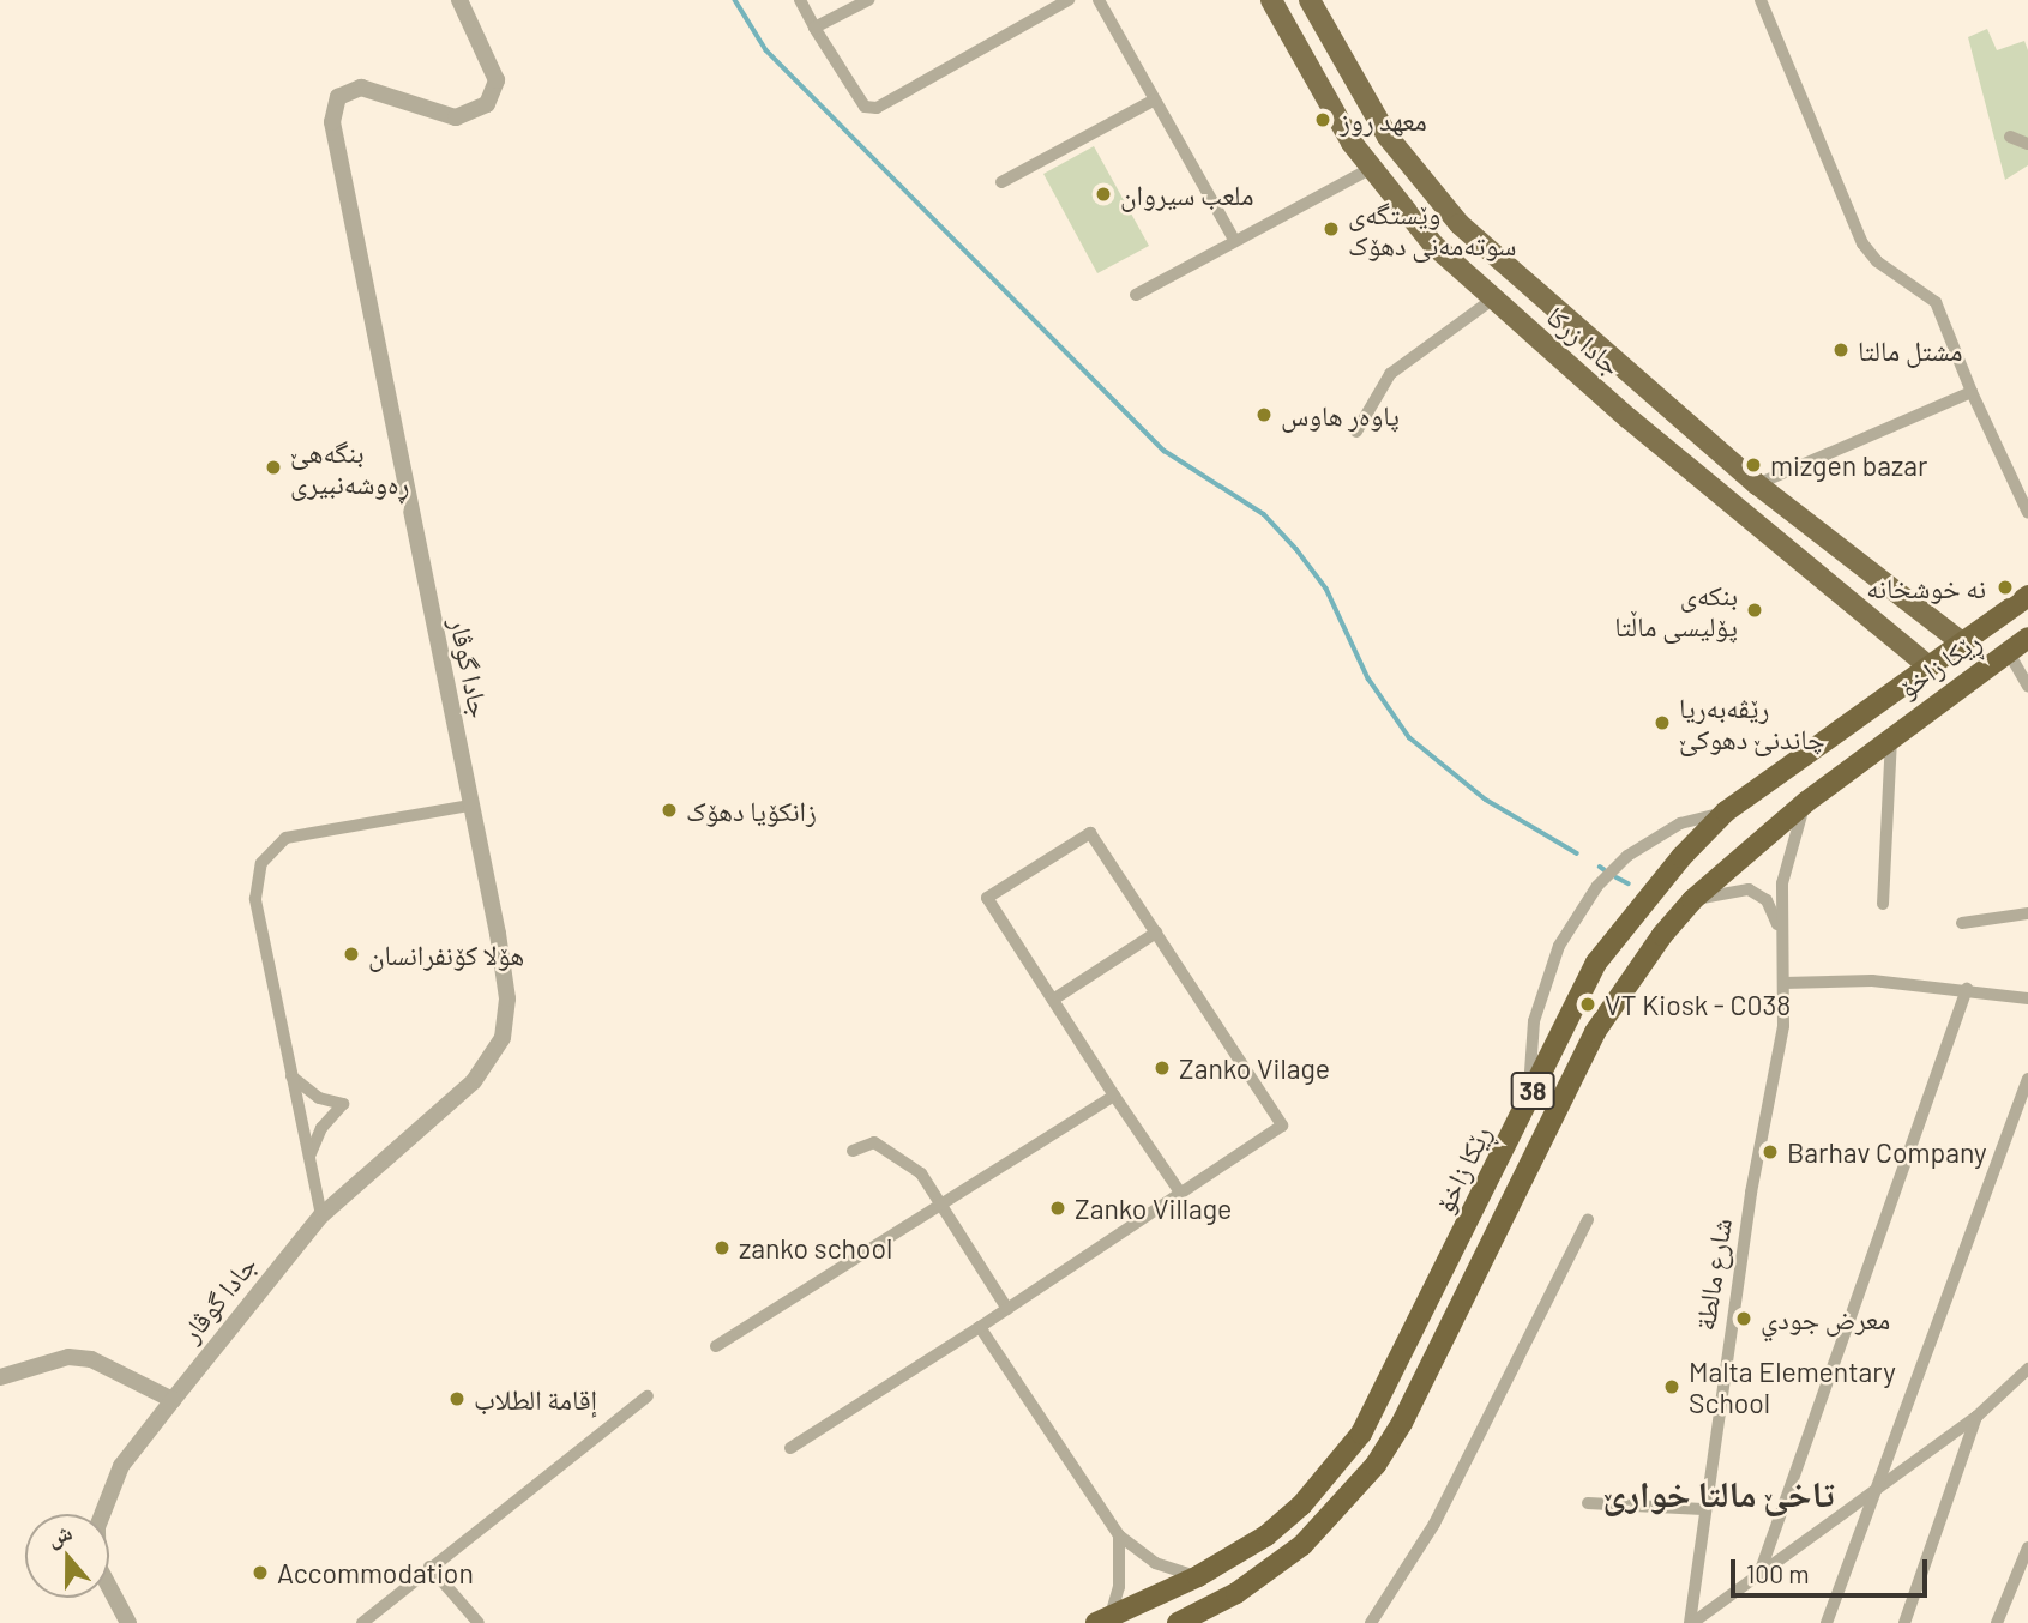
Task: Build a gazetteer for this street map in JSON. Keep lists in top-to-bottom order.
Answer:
{
  "streets": {
    "highway": ["ڕێکا زاخۆ", "38"],
    "main road": ["جادا زرکا"],
    "street": ["جادا گوڤار", "شارع مالطة"]
  },
  "crossings": [
    ["جادا زرکا", "ڕێکا زاخۆ"],
    ["ڕێکا زاخۆ", "شارع مالطة"]
  ],
  "districts": ["تاخێ مالتا خوارێ"],
  "places": [
    "معهد روز",
    "ملعب سيروان",
    "وێستگەی سوتەمەنی دهۆک",
    "مشتل مالتا",
    "پاوەر هاوس",
    "mizgen bazar",
    "بنگه‌هێ ڕه‌وشه‌نبیرى",
    "نه خوشخانه",
    "بنکەی پۆلیسی ماڵتا",
    "رێڤەبەریا چاندنێ دهوکێ",
    "زانکۆیا دهۆک",
    "هۆلا كۆنفرانسان",
    "VT Kiosk - C038",
    "Zanko Vilage",
    "Barhav Company",
    "Zanko Village",
    "zanko school",
    "معرض جودي",
    "Malta Elementary School",
    "إقامة الطلاب",
    "Accommodation"
  ],
  "scale_bar": "100 m",
  "north": "top"
}
